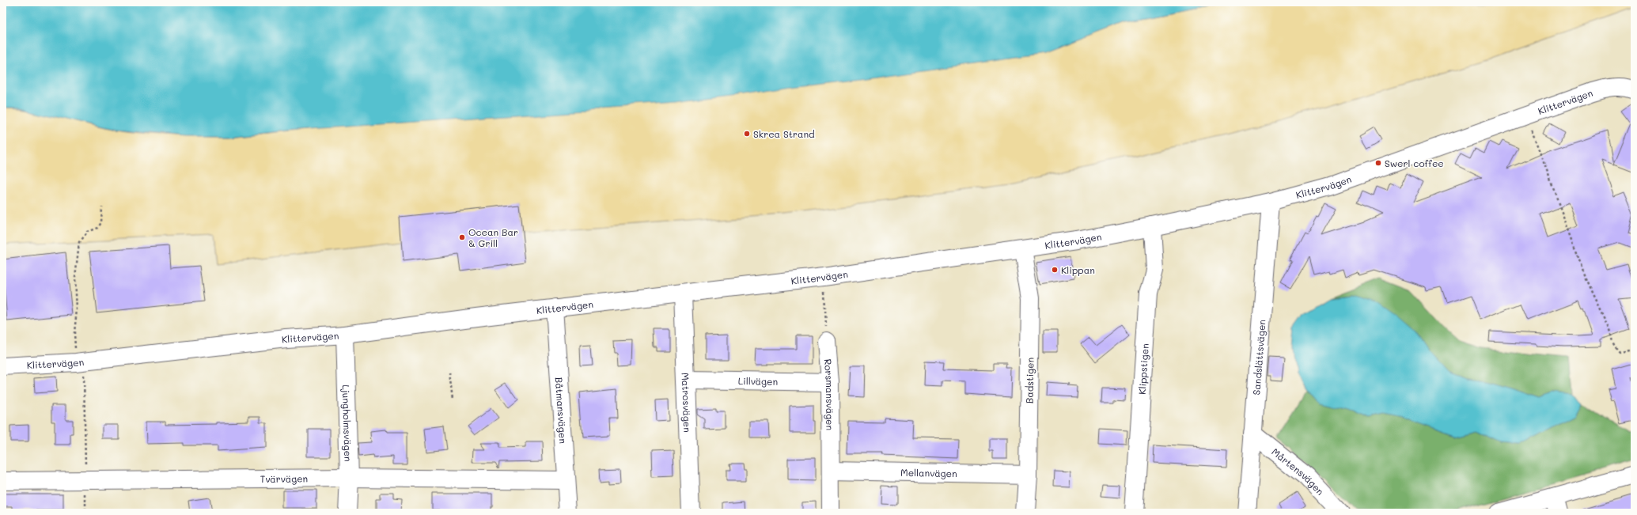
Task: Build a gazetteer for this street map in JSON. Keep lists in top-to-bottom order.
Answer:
{
  "streets": {
    "street": [
      "Klittervägen",
      "Sandslättsvägen",
      "Klippstigen",
      "Lillvägen",
      "Badstigen",
      "Rorsmansvägen",
      "Matrosvägen",
      "Båtmansvägen",
      "Ljungholmsvägen",
      "Mårtensvägen",
      "Mellanvägen",
      "Tvärvägen"
    ]
  },
  "crossings": [
    ["Klittervägen", "Sandslättsvägen"],
    ["Klittervägen", "Klippstigen"],
    ["Klittervägen", "Badstigen"],
    ["Klittervägen", "Matrosvägen"],
    ["Klittervägen", "Båtmansvägen"],
    ["Klittervägen", "Ljungholmsvägen"],
    ["Sandslättsvägen", "Mårtensvägen"],
    ["Lillvägen", "Rorsmansvägen"],
    ["Lillvägen", "Matrosvägen"],
    ["Badstigen", "Mellanvägen"],
    ["Rorsmansvägen", "Mellanvägen"],
    ["Båtmansvägen", "Tvärvägen"],
    ["Ljungholmsvägen", "Tvärvägen"]
  ],
  "places": [
    "Skrea Strand",
    "Swerl coffee",
    "Ocean Bar & Grill",
    "Klippan"
  ]
}
